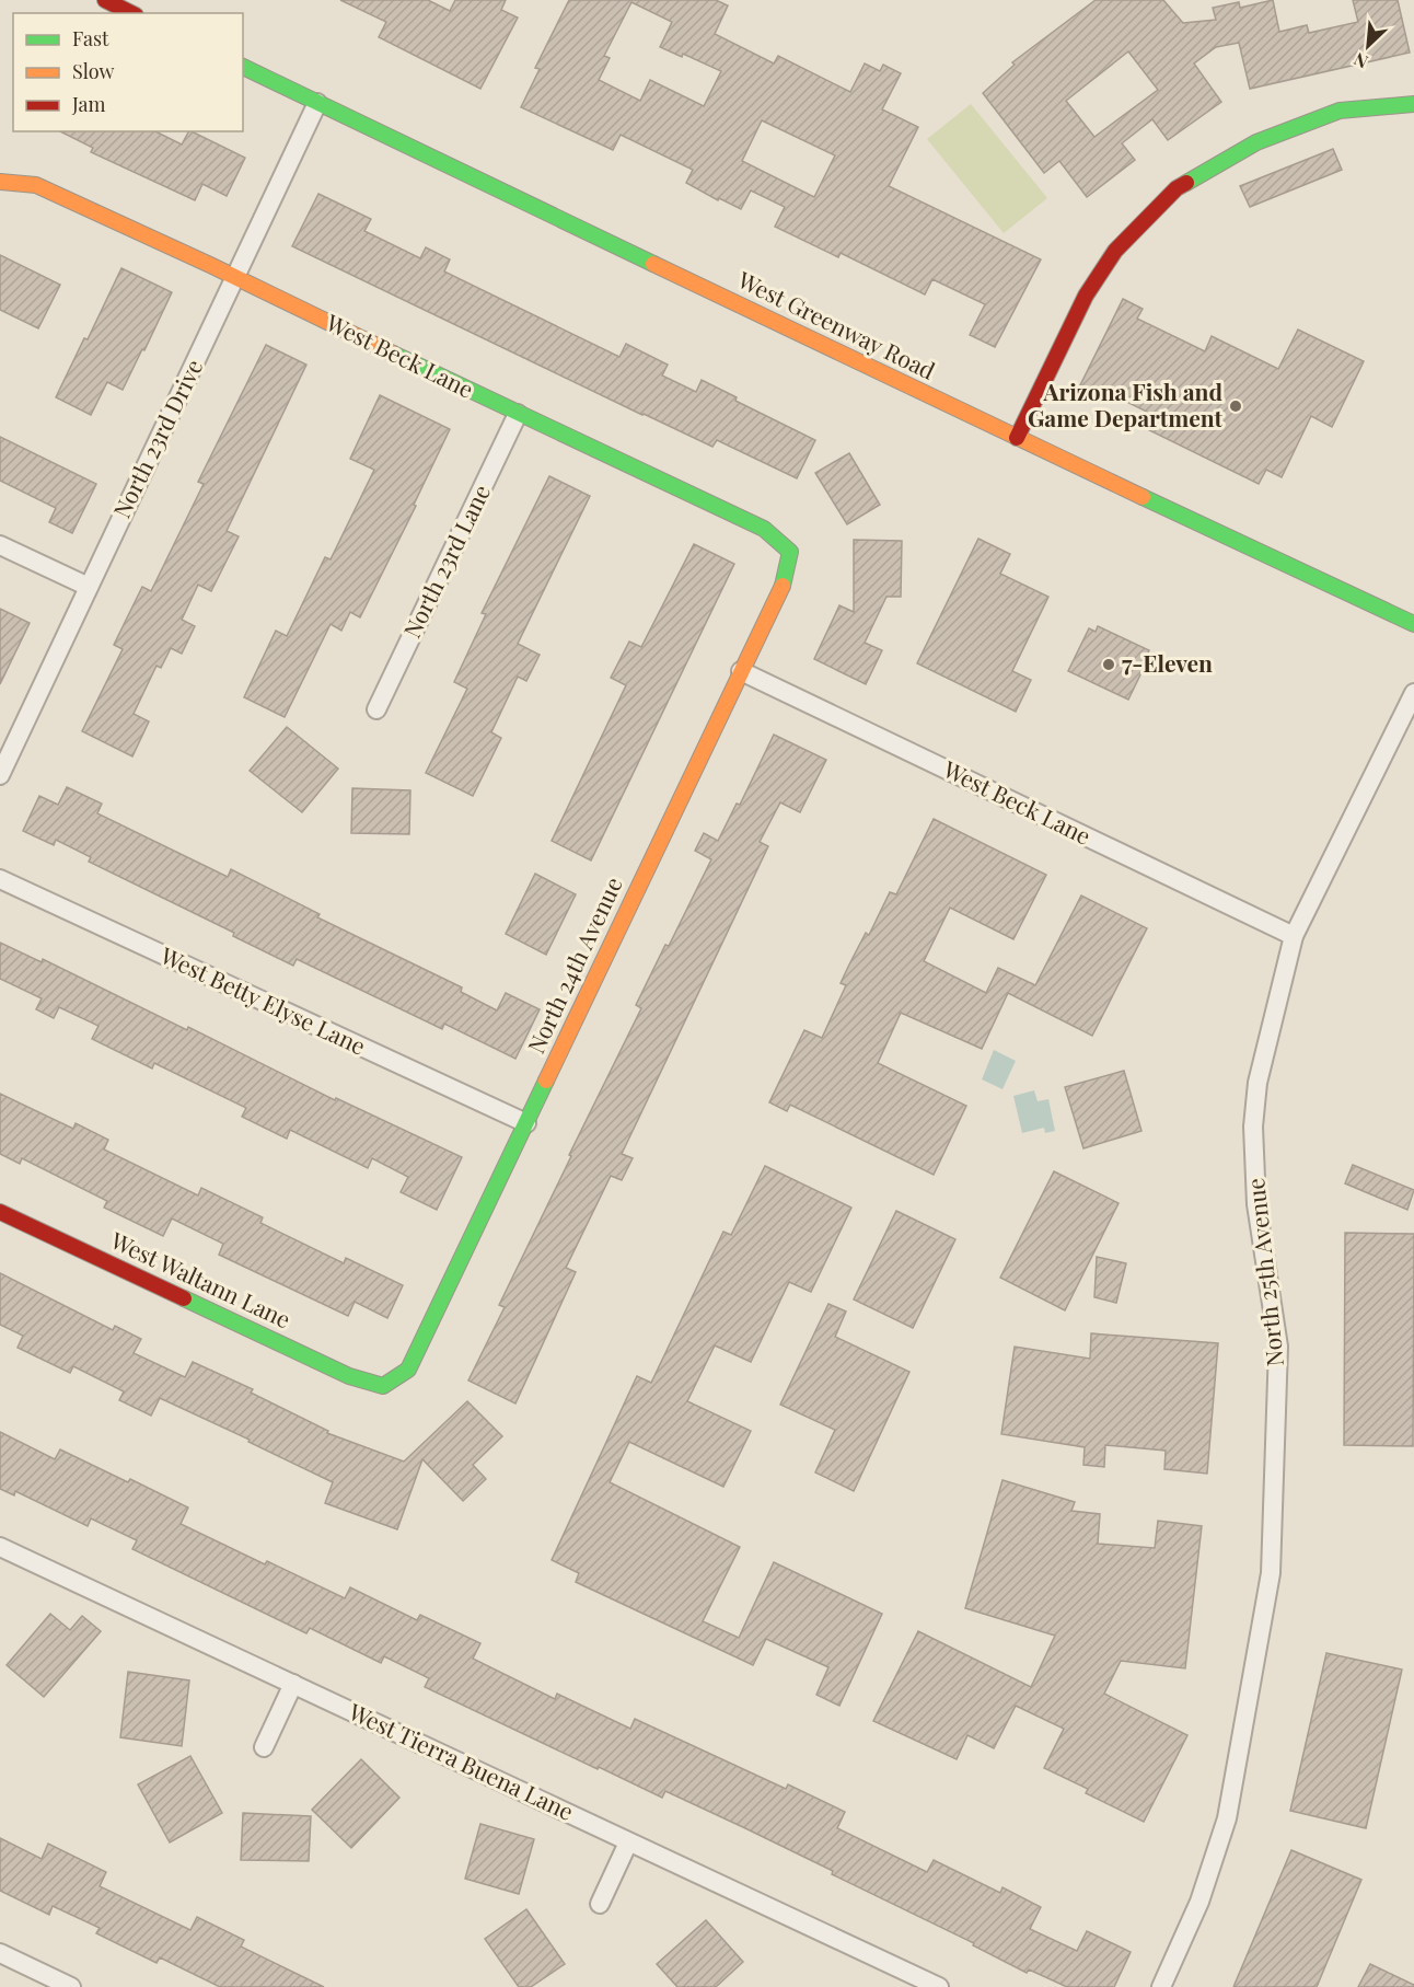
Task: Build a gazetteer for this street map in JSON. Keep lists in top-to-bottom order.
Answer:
{
  "streets": {
    "street": [
      "West Greenway Road",
      "West Beck Lane",
      "North 23rd Drive",
      "North 23rd Lane",
      "North 24th Avenue",
      "West Betty Elyse Lane",
      "North 25th Avenue",
      "West Waltann Lane",
      "West Tierra Buena Lane"
    ]
  },
  "crossings": [
    ["West Greenway Road", "North 23rd Drive"],
    ["West Beck Lane", "North 23rd Drive"],
    ["West Beck Lane", "North 23rd Lane"],
    ["West Beck Lane", "North 24th Avenue"],
    ["West Beck Lane", "North 25th Avenue"],
    ["North 24th Avenue", "West Betty Elyse Lane"],
    ["North 24th Avenue", "West Waltann Lane"]
  ],
  "places": ["Arizona Fish and Game Department", "7-Eleven"],
  "legend": ["Fast", "Slow", "Jam"],
  "north": "bottom left"
}
